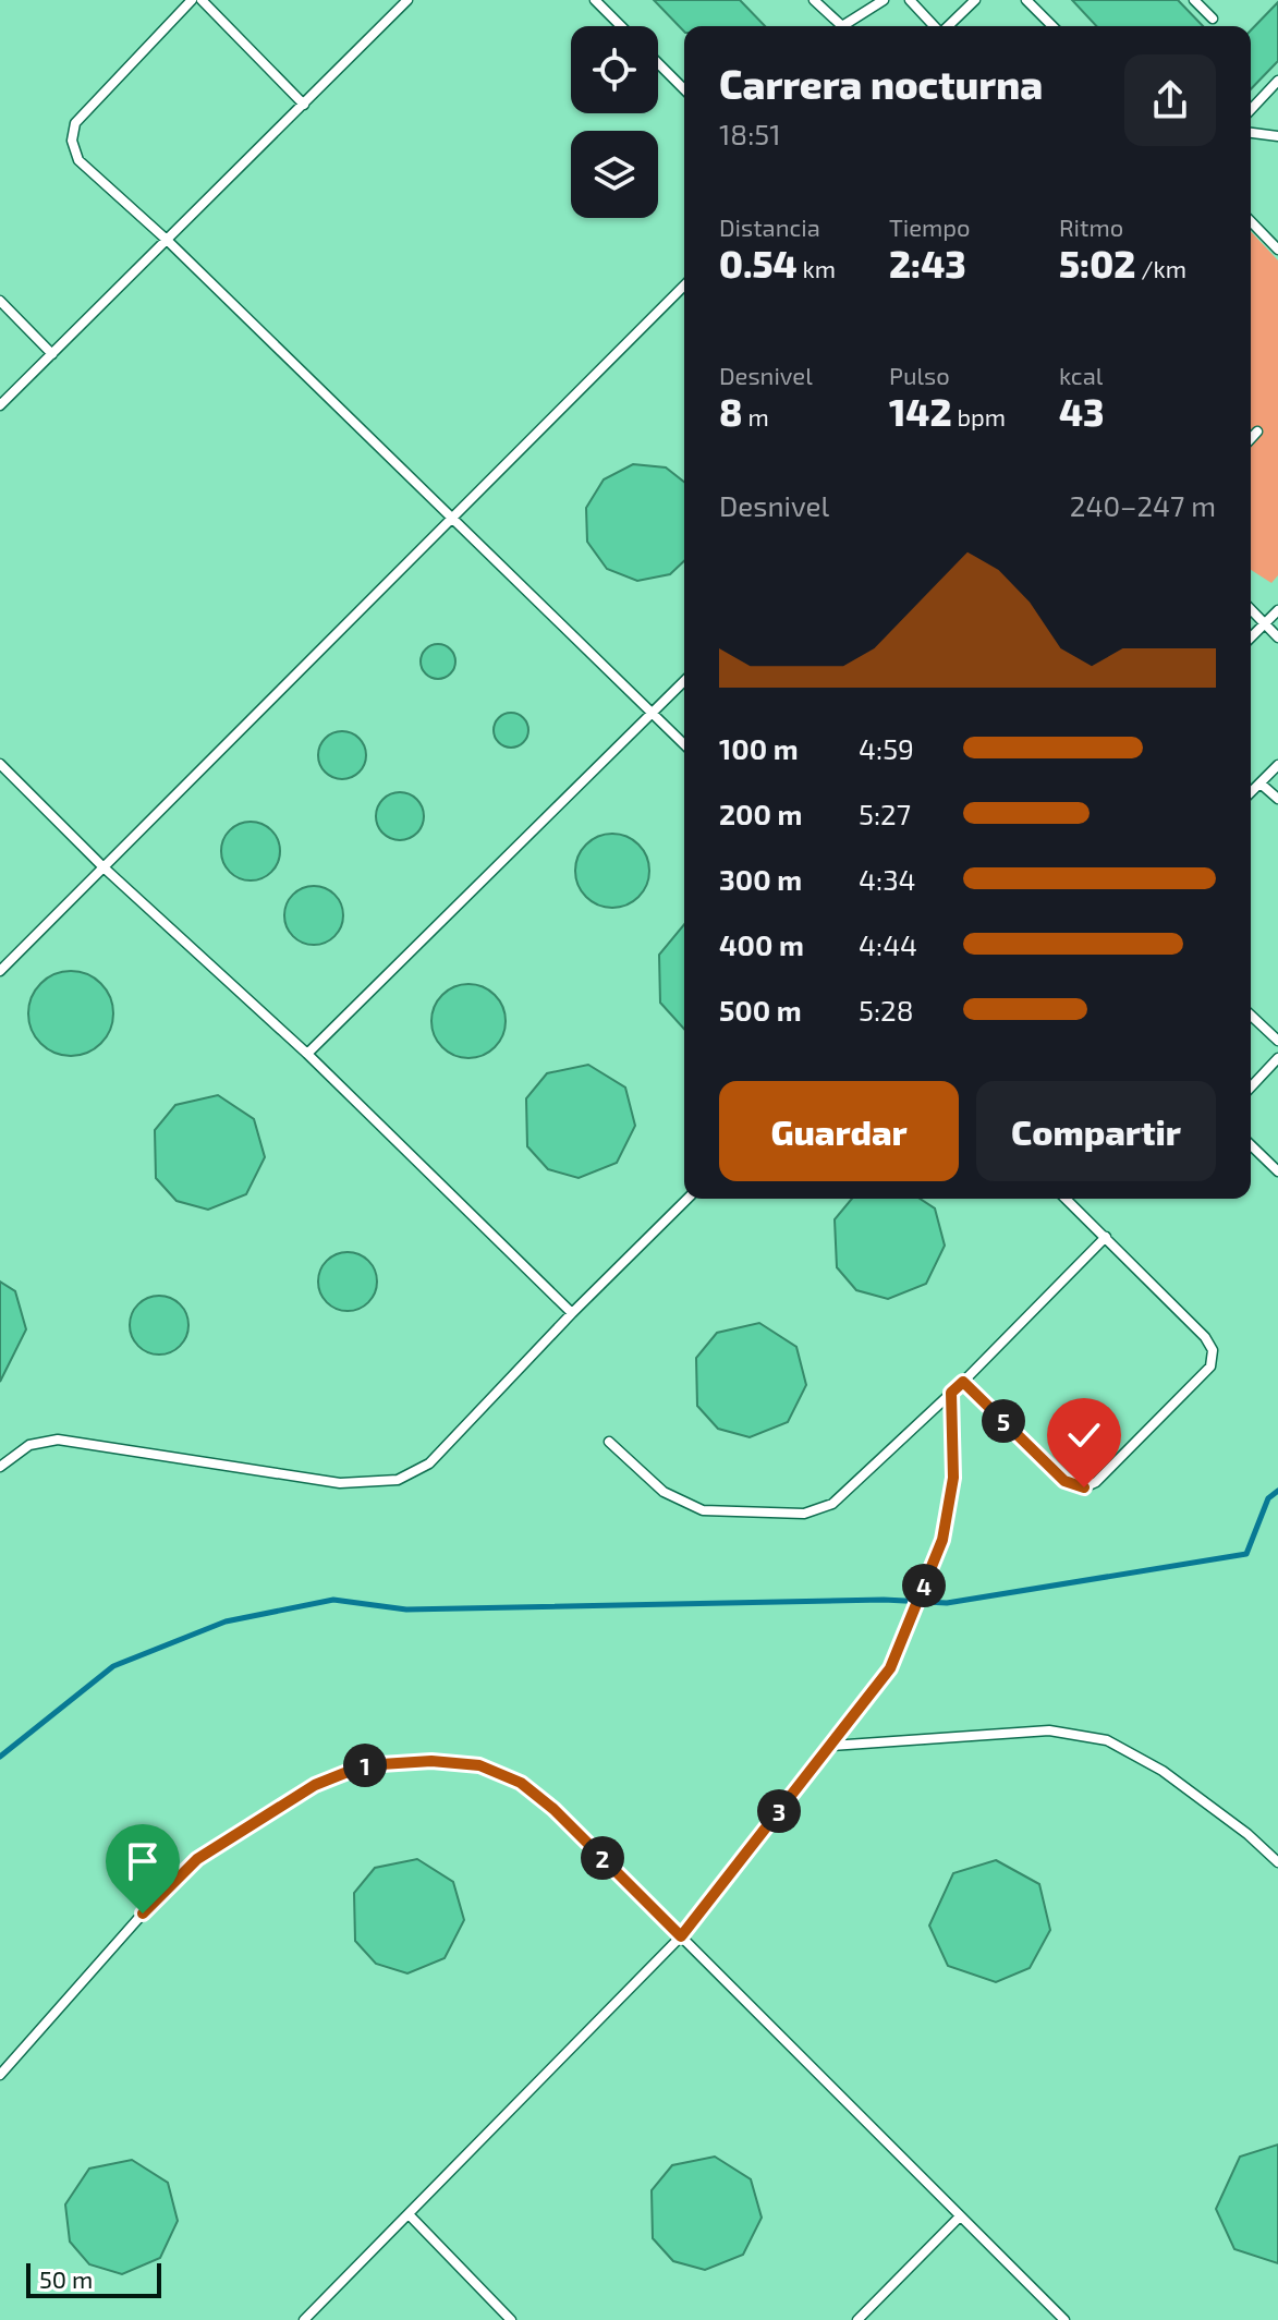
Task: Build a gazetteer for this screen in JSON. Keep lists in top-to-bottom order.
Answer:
{
  "scale_bar": "50 m",
  "page": {
    "heading": ["Carrera nocturna", "18:51"],
    "stats": [
      ["Distancia", "0.54 km"],
      ["Tiempo", "2:43"],
      ["Ritmo", "5:02 /km"],
      ["Desnivel", "8 m"],
      ["Pulso", "142 bpm"],
      ["kcal", "43"]
    ],
    "chart": ["Desnivel", "240–247 m"],
    "list": [
      {
        "name": "100 m",
        "note": "4:59"
      },
      {
        "name": "200 m",
        "note": "5:27"
      },
      {
        "name": "300 m",
        "note": "4:34"
      },
      {
        "name": "400 m",
        "note": "4:44"
      },
      {
        "name": "500 m",
        "note": "5:28"
      }
    ],
    "buttons": ["Guardar", "Compartir"],
    "pins": [
      "5",
      "4",
      "1",
      "3",
      "2"
    ],
    "scale": "50 m"
  }
}
